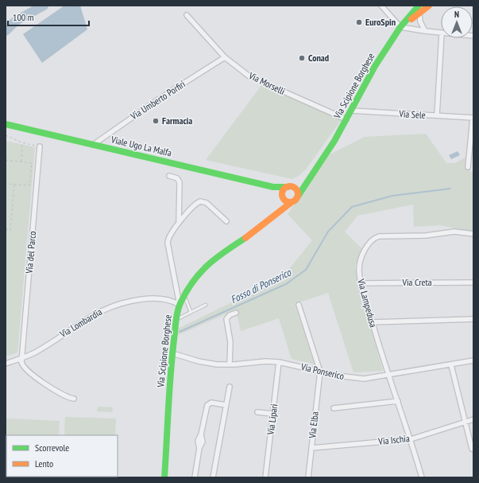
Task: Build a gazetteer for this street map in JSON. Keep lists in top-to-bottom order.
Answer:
{
  "streets": {
    "main road": ["Via Scipione Borghese", "Viale Ugo La Malfa"],
    "street": [
      "Via Morselli",
      "Via Umberto Porfiri",
      "Via Sele",
      "Via del Parco",
      "Via Creta",
      "Via Lampedusa",
      "Via Lombardia",
      "Via Ponserico",
      "Via Lipari",
      "Via Elba",
      "Via Ischia"
    ]
  },
  "crossings": [
    ["Via Morselli", "Via Scipione Borghese"],
    ["Via Morselli", "Via Umberto Porfiri"],
    ["Via Scipione Borghese", "Via Sele"],
    ["Via Scipione Borghese", "Viale Ugo La Malfa"],
    ["Via Scipione Borghese", "Via Lombardia"],
    ["Via Scipione Borghese", "Via Ponserico"],
    ["Via Umberto Porfiri", "Viale Ugo La Malfa"],
    ["Via del Parco", "Via Lombardia"],
    ["Via Creta", "Via Lampedusa"],
    ["Via Lampedusa", "Via Ponserico"],
    ["Via Lampedusa", "Via Ischia"],
    ["Via Ponserico", "Via Lipari"],
    ["Via Ponserico", "Via Elba"],
    ["Via Elba", "Via Ischia"]
  ],
  "water": ["Fosso di Ponserico"],
  "places": ["EuroSpin", "Conad", "Farmacia"],
  "legend": ["Scorrevole", "Lento"],
  "scale_bar": "100 m",
  "north": "top"
}
